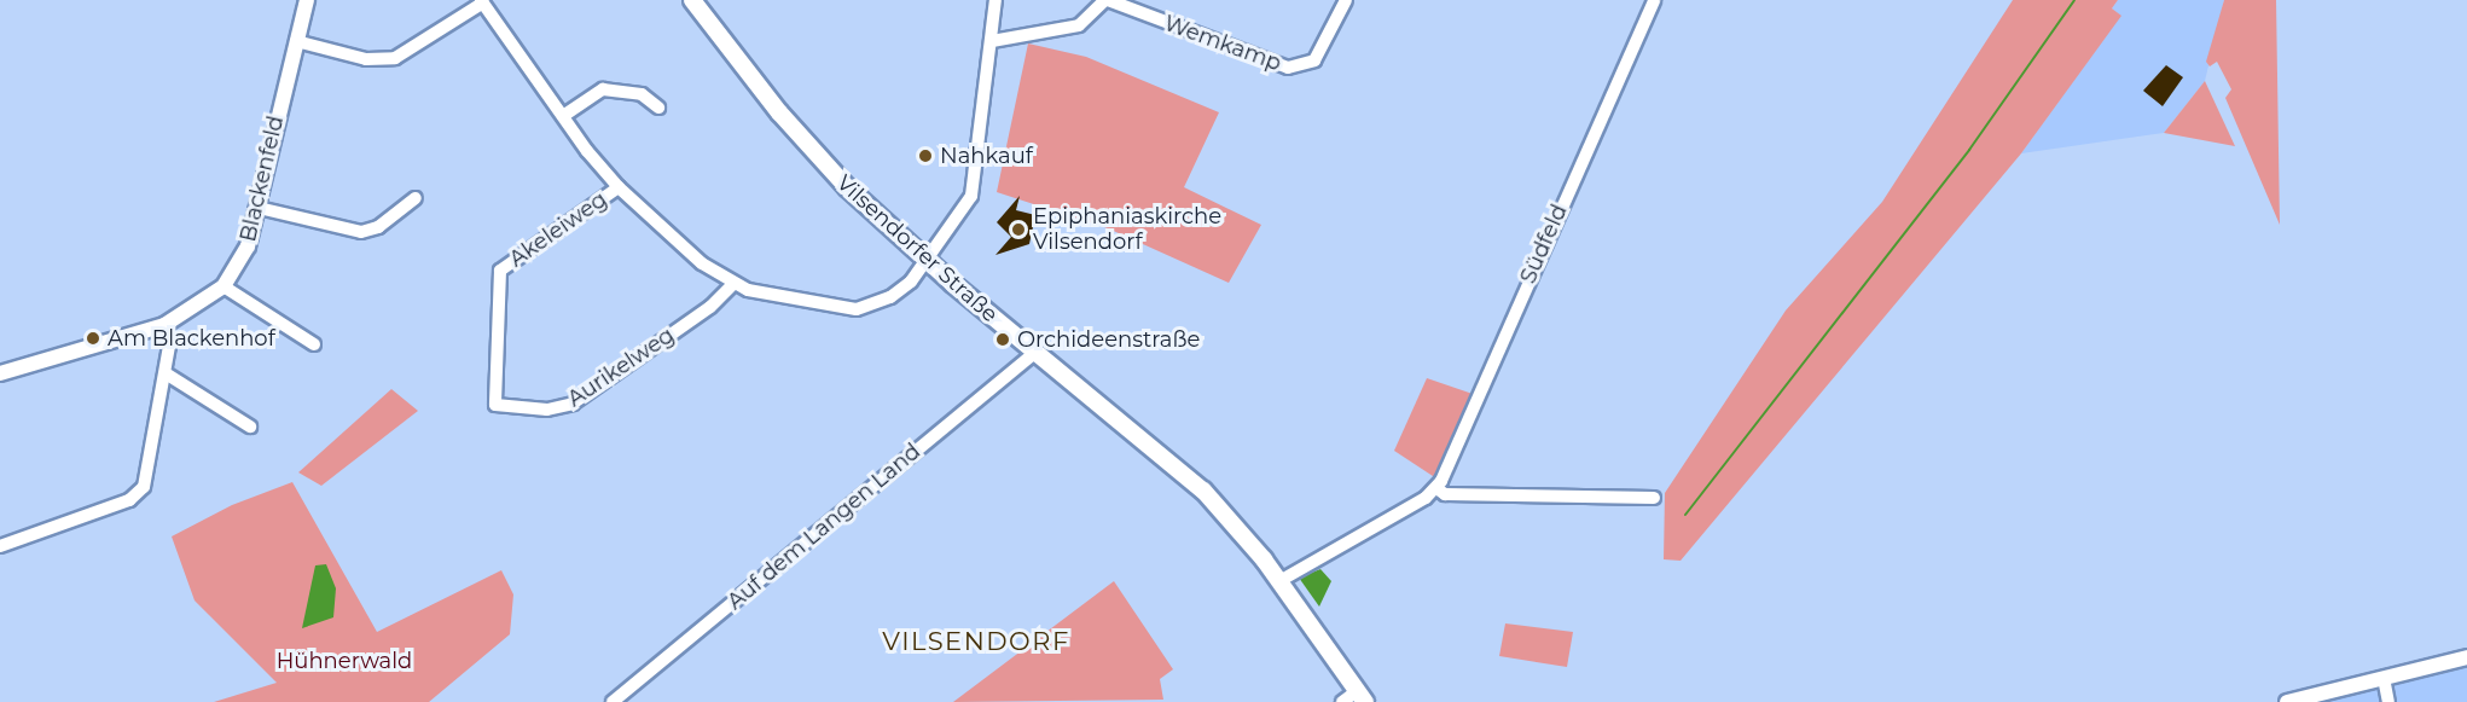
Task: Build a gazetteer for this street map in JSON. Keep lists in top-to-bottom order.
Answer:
{
  "streets": {
    "main road": ["Vilsendorfer Straße"],
    "street": [
      "Wemkamp",
      "Blackenfeld",
      "Akeleiweg",
      "Südfeld",
      "Aurikelweg",
      "Auf dem Langen Land"
    ]
  },
  "crossings": [
    ["Akeleiweg", "Aurikelweg"],
    ["Vilsendorfer Straße", "Auf dem Langen Land"]
  ],
  "districts": ["VILSENDORF"],
  "parks": ["Hühnerwald"],
  "places": [
    "Nahkauf",
    "Epiphaniaskirche Vilsendorf",
    "Am Blackenhof",
    "Orchideenstraße"
  ]
}
